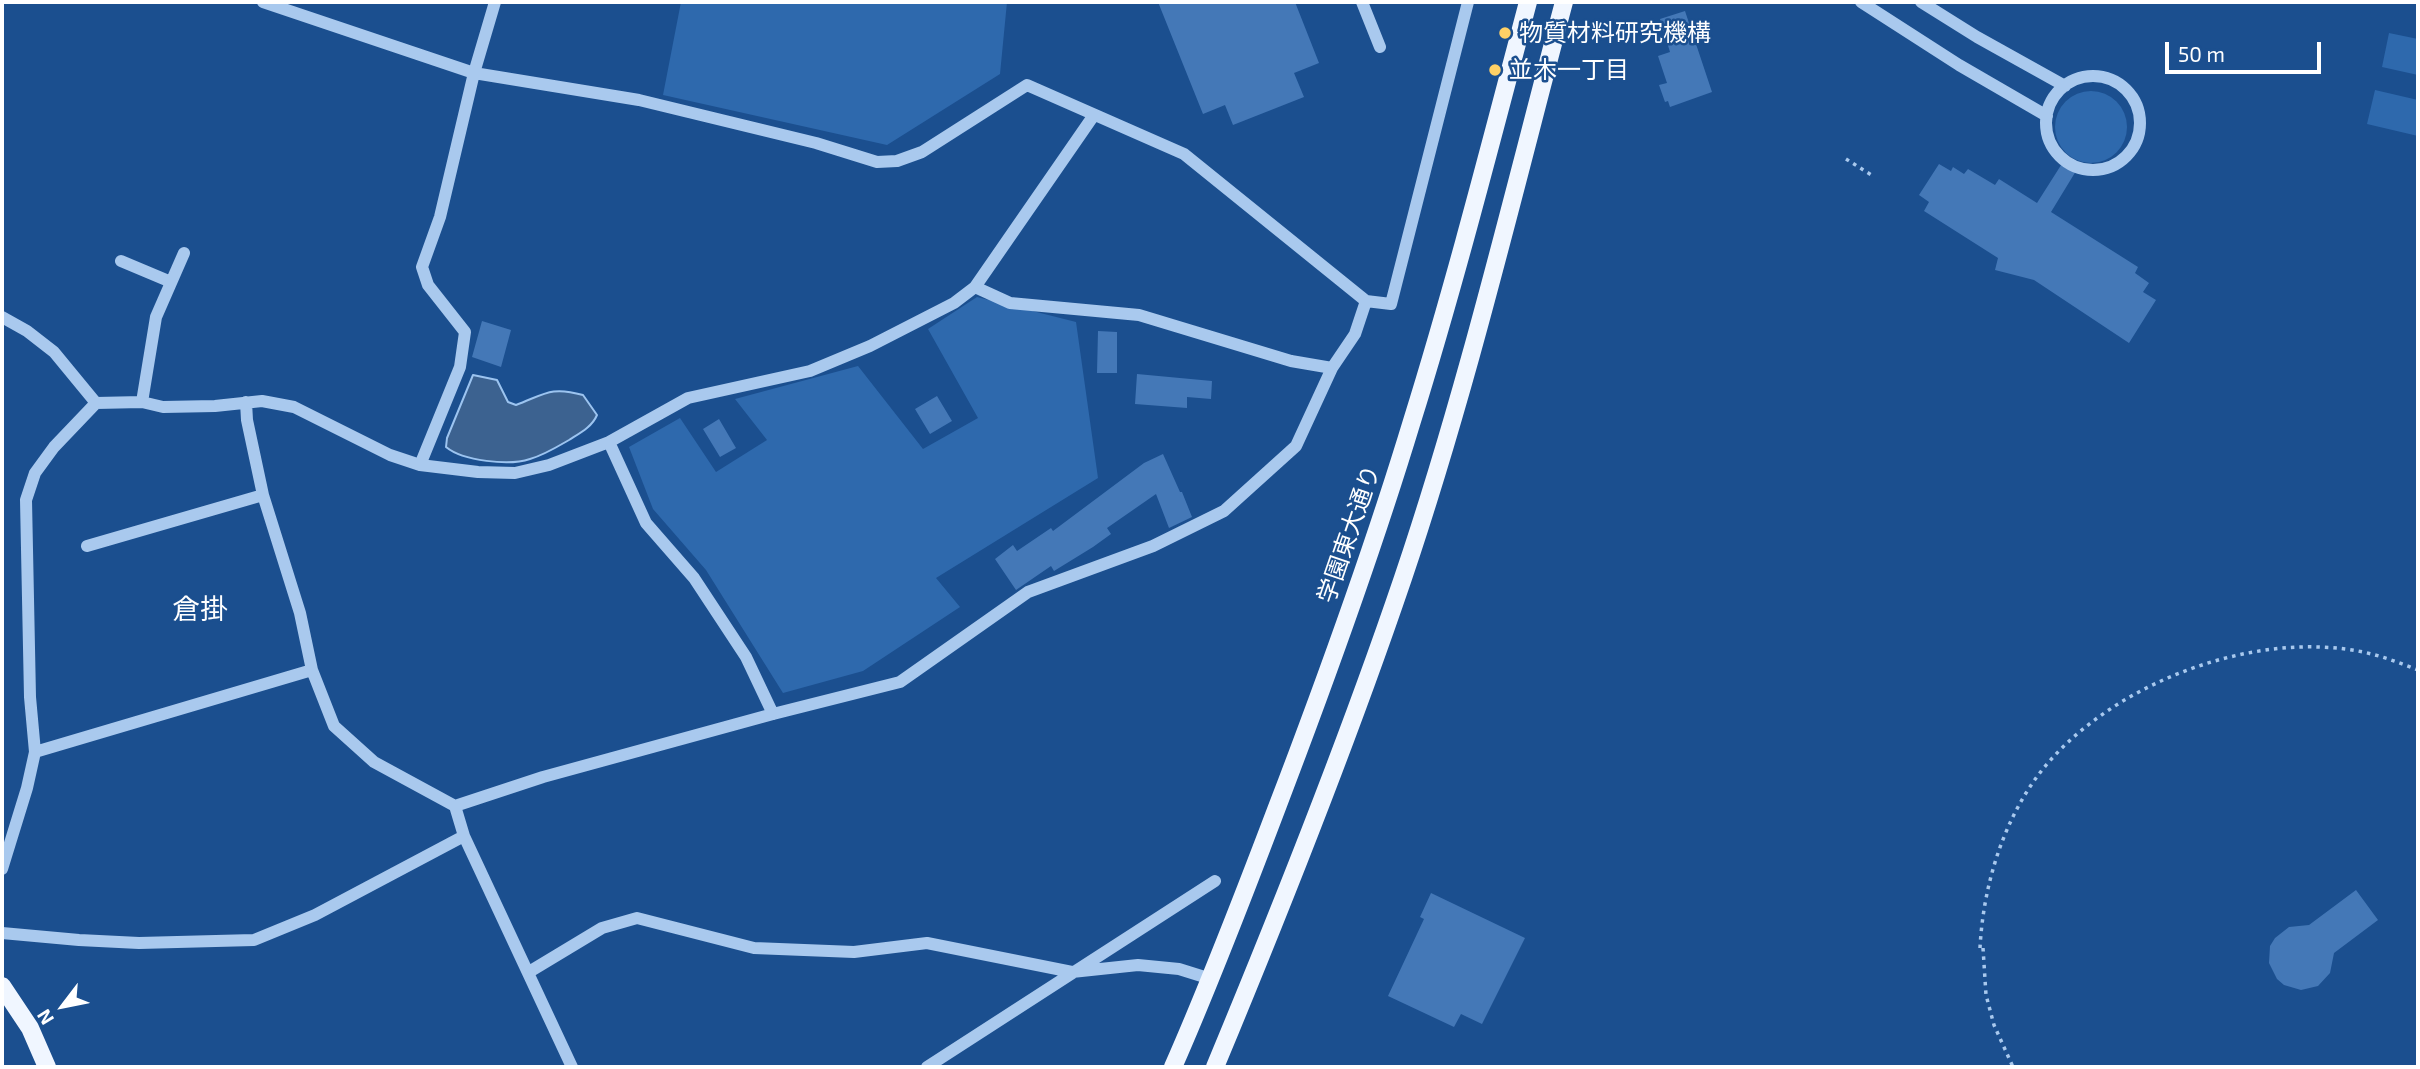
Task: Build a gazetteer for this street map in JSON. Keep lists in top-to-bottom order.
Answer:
{
  "streets": {
    "main road": ["学園東大通り"]
  },
  "districts": ["倉掛"],
  "places": ["物質材料研究機構", "並木一丁目"],
  "scale_bar": "50 m",
  "north": "bottom left"
}
